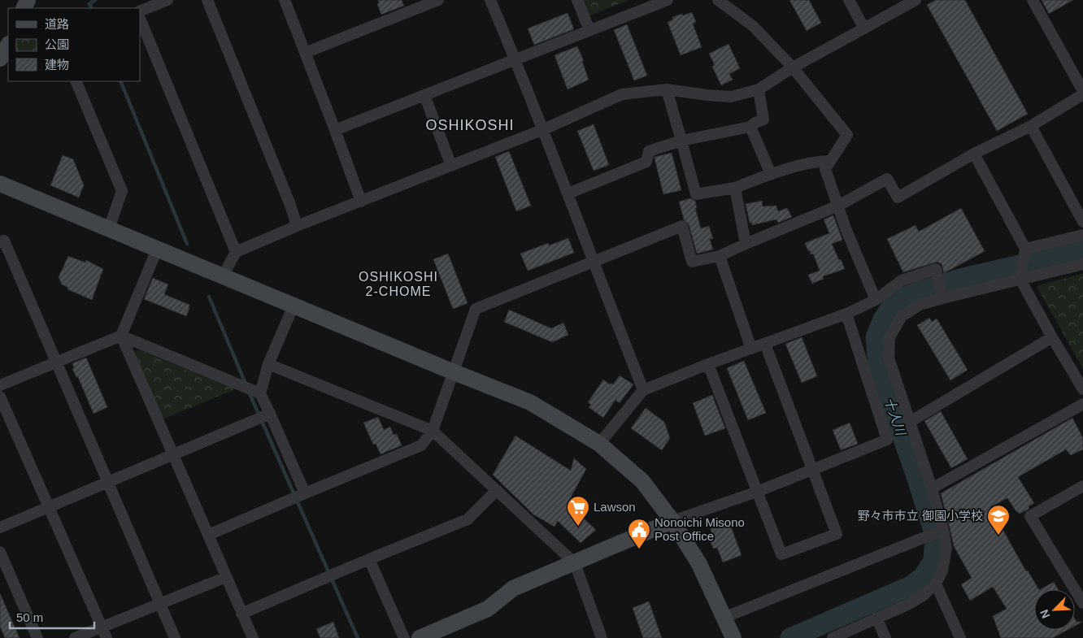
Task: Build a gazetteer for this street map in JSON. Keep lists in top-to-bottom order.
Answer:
{
  "districts": ["OSHIKOSHI", "OSHIKOSHI 2-CHOME"],
  "water": ["十人川"],
  "places": {
    "supermarket": ["Lawson"],
    "school or university": ["野々市市立 御園小学校"],
    "public building": ["Nonoichi Misono Post Office"]
  },
  "legend": ["道路", "公園", "建物"],
  "scale_bar": "50 m",
  "north": "bottom left"
}
